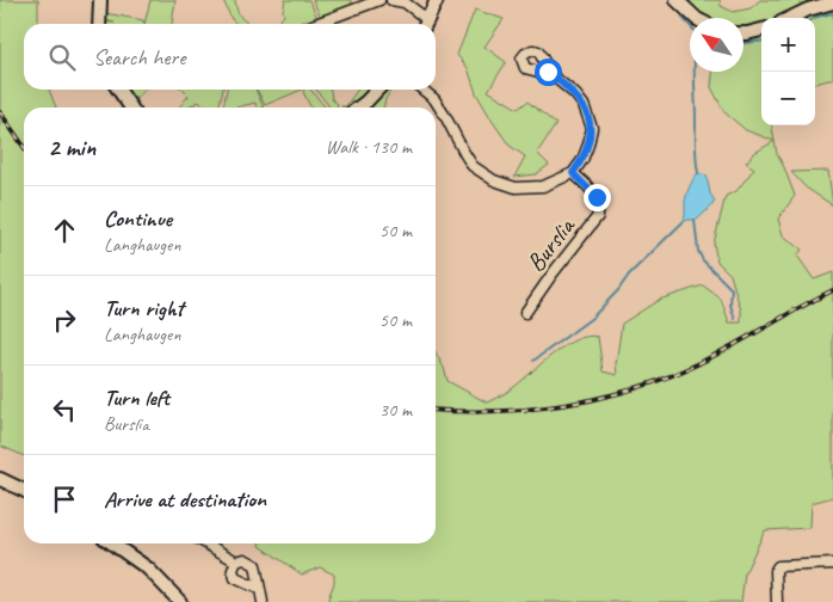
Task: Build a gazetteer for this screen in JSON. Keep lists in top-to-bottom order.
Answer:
{
  "streets": {
    "street": ["Burslia"]
  },
  "north": "top left",
  "page": {
    "map_buttons": ["+", "−"],
    "search": "Search here",
    "heading": ["2 min", "Walk · 130 m"],
    "list": [
      ["Continue", "Langhaugen", "50 m"],
      ["Turn right", "Langhaugen", "50 m"],
      ["Turn left", "Burslia", "30 m"],
      "Arrive at destination"
    ]
  }
}
